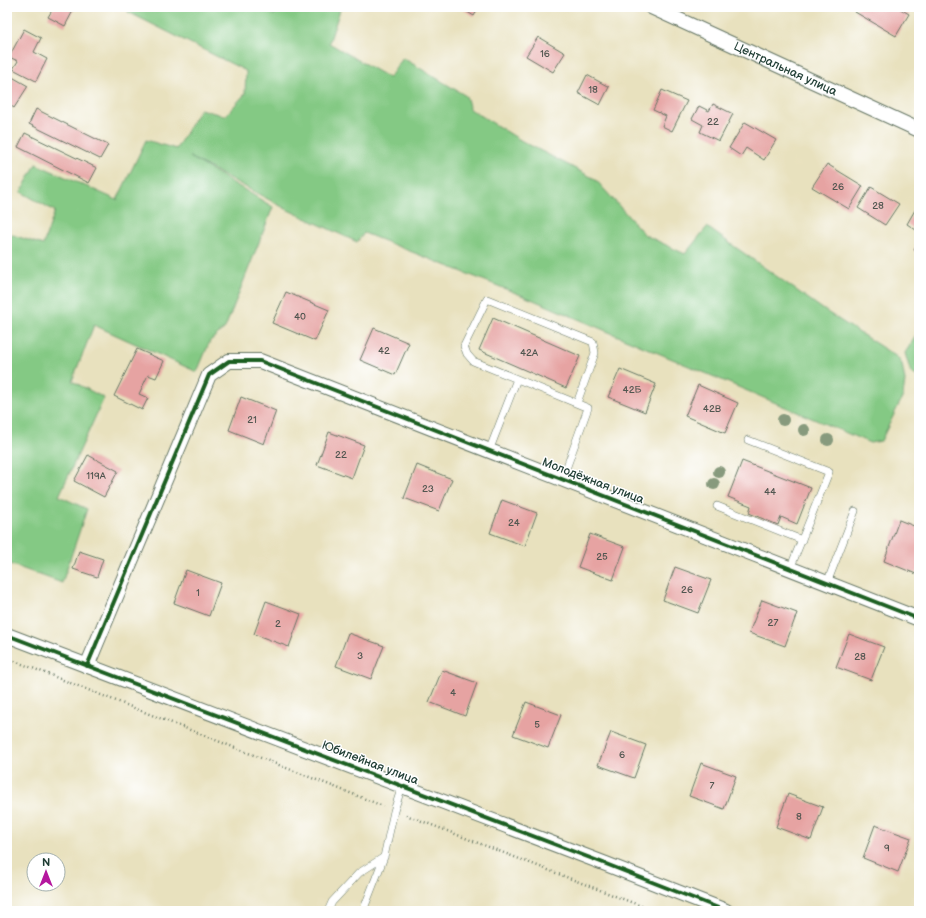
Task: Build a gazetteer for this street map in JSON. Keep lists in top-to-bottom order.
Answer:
{
  "streets": {
    "street": ["Центральная улица", "Молодёжная улица", "Юбилейная улица"]
  },
  "crossings": [
    ["Молодёжная улица", "Юбилейная улица"]
  ],
  "house_numbers": [
    "16",
    "18",
    "22",
    "26",
    "28",
    "40",
    "42",
    "42А",
    "42Б",
    "42В",
    "21",
    "22",
    "119А",
    "23",
    "44",
    "24",
    "25",
    "26",
    "1",
    "27",
    "2",
    "3",
    "28",
    "4",
    "5",
    "6",
    "7",
    "8",
    "9"
  ],
  "north": "top"
}
